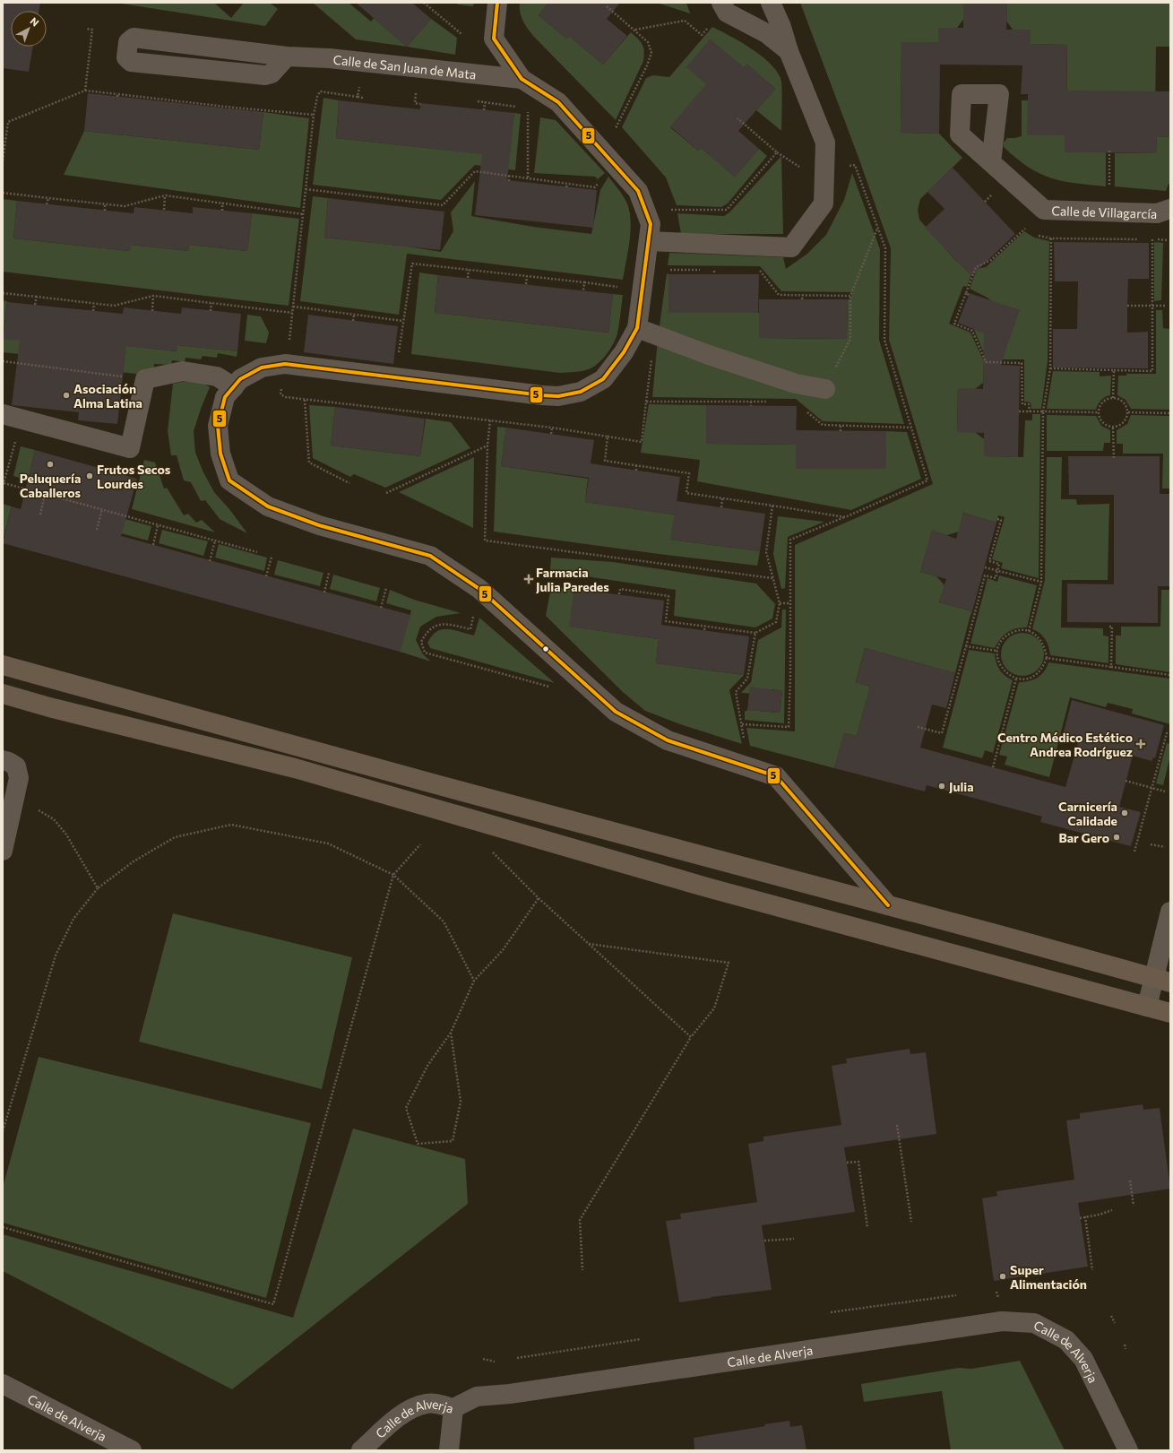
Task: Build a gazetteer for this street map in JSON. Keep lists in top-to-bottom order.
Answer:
{
  "streets": {
    "street": ["Calle de San Juan de Mata", "Calle de Villagarcía", "Calle de Alverja"]
  },
  "places": {
    "other": [
      "Asociación Alma Latina",
      "Peluquería Caballeros",
      "Frutos Secos Lourdes",
      "Julia",
      "Carnicería Calidade",
      "Bar Gero",
      "Super Alimentación"
    ],
    "health": ["Farmacia Julia Paredes", "Centro Médico Estético Andrea Rodríguez"]
  },
  "lines": ["transit line 5"],
  "north": "top right"
}
